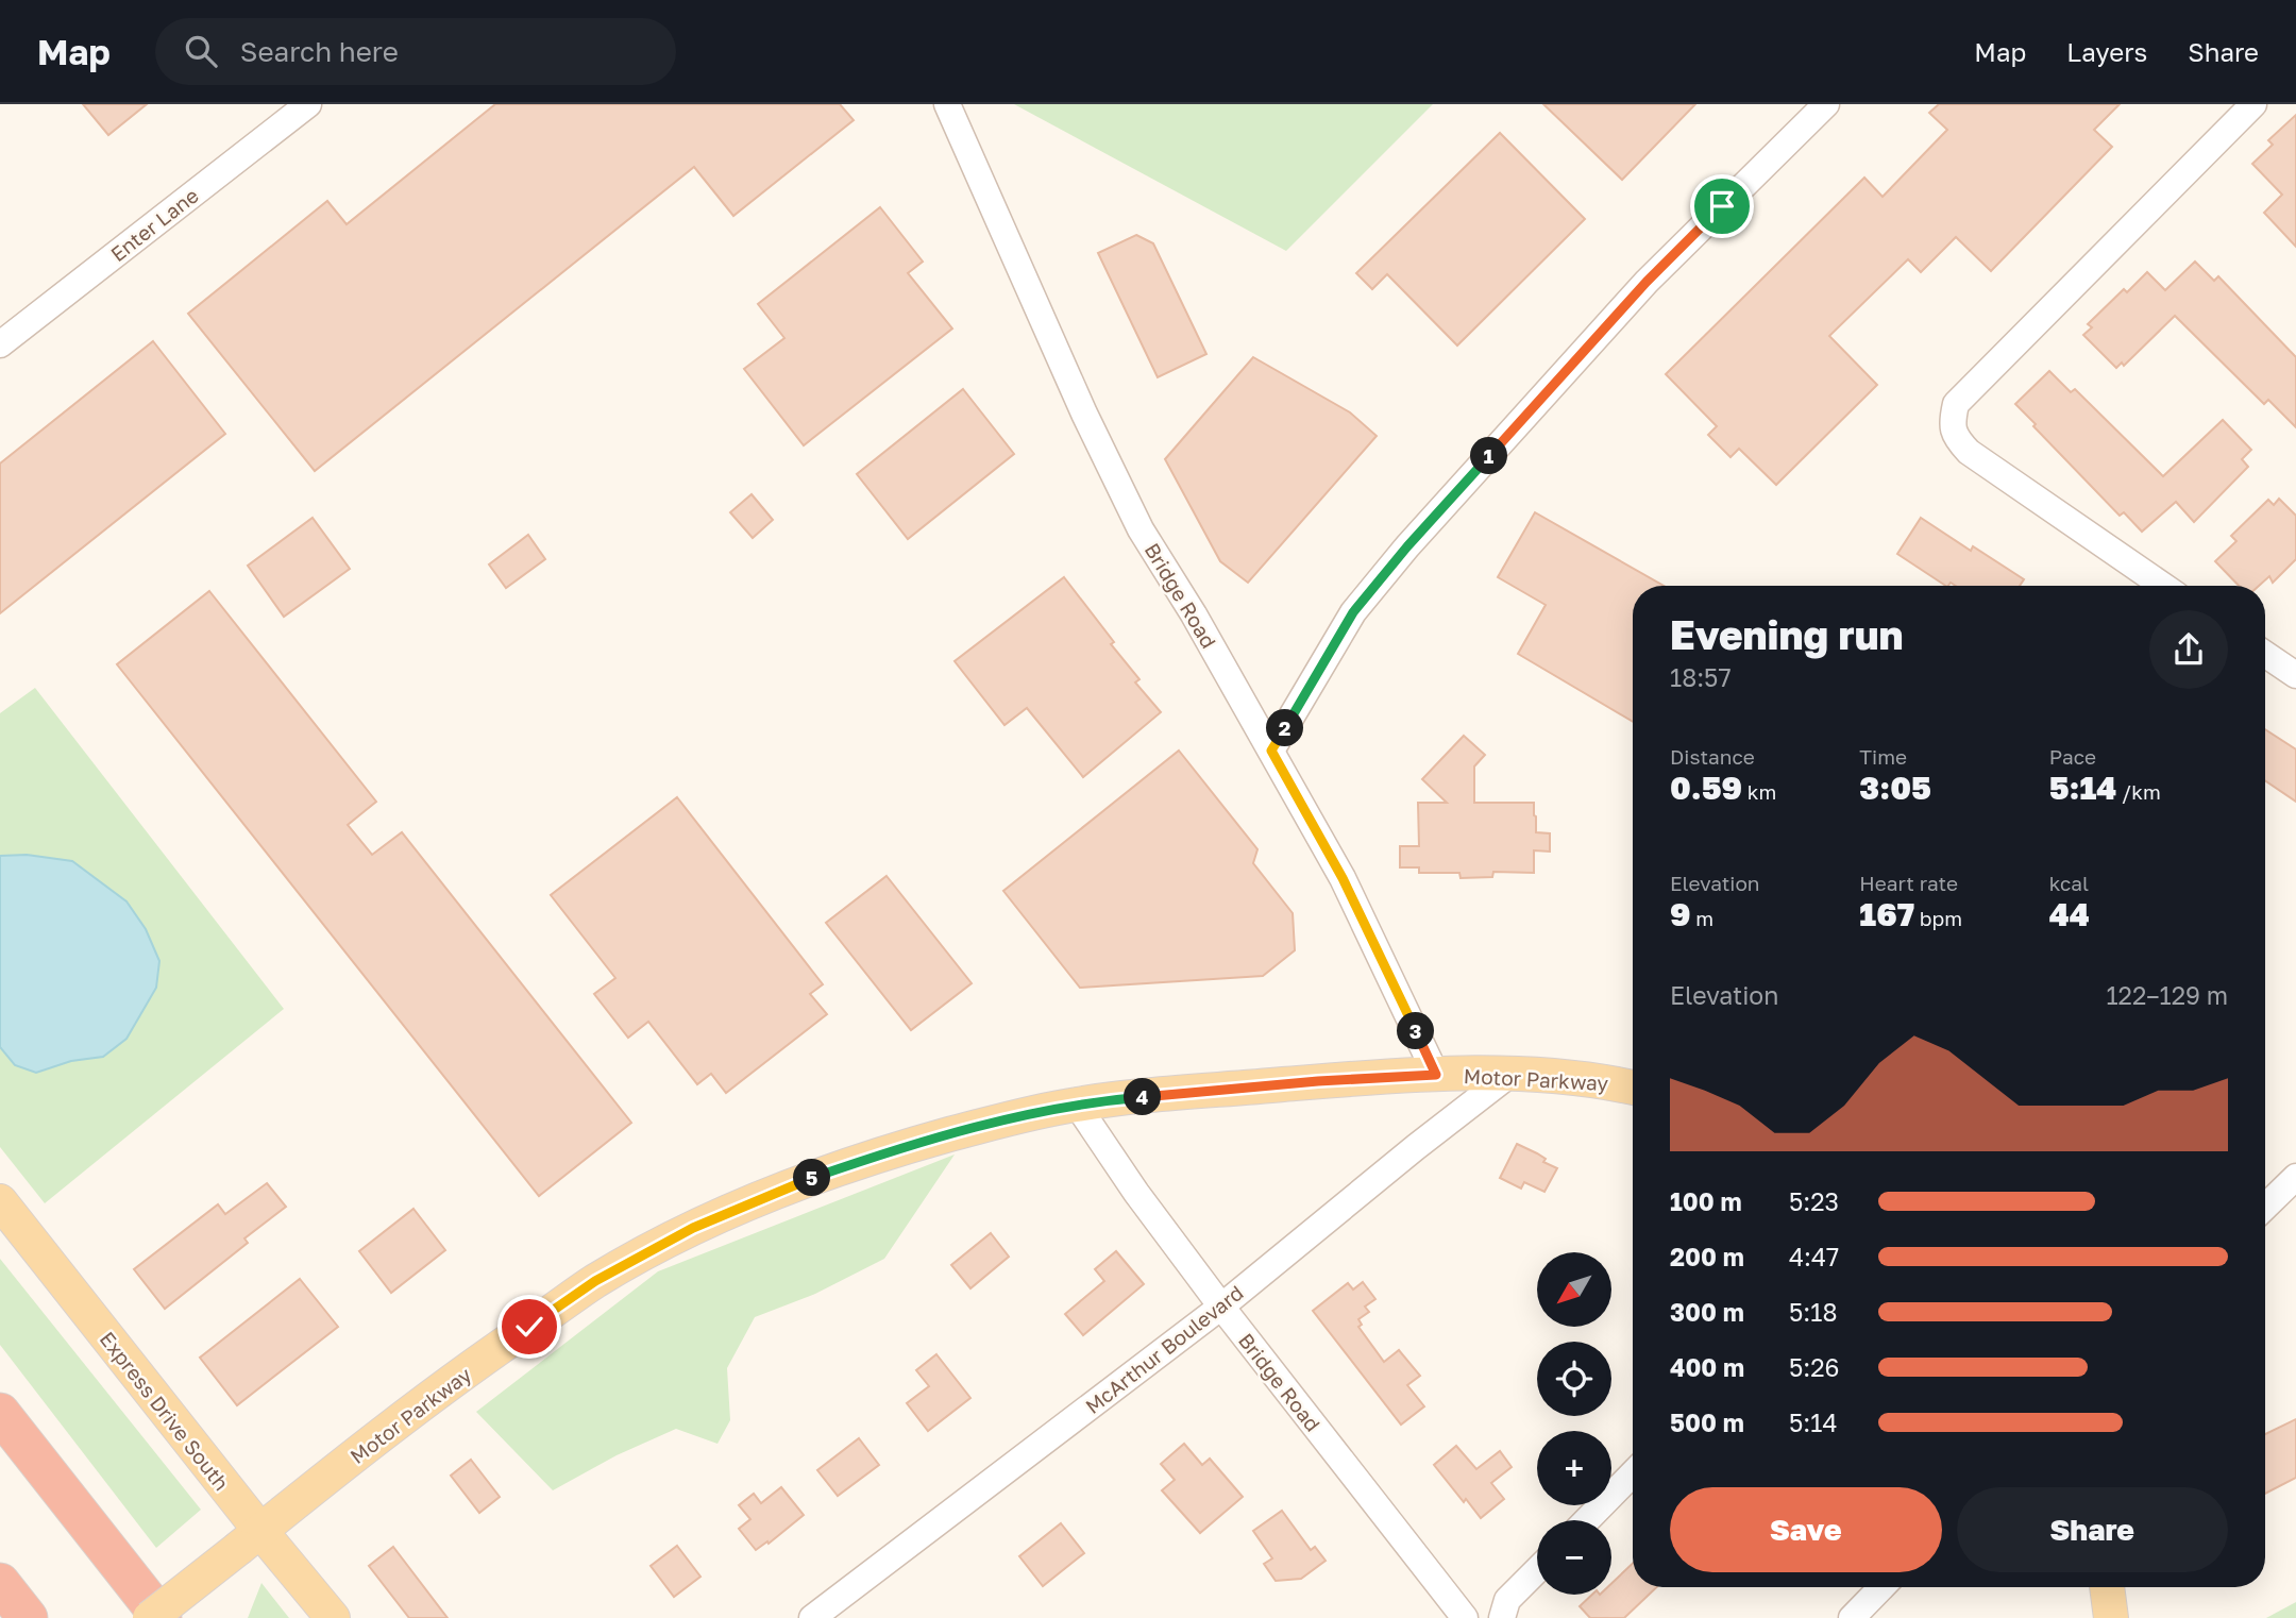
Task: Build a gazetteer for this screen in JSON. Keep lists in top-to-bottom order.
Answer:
{
  "streets": {
    "main road": ["Motor Parkway", "Express Drive South"],
    "street": ["Enter Lane", "Bridge Road", "McArthur Boulevard"]
  },
  "crossings": [
    ["Bridge Road", "Motor Parkway"],
    ["Bridge Road", "McArthur Boulevard"],
    ["Motor Parkway", "McArthur Boulevard"],
    ["Motor Parkway", "Express Drive South"]
  ],
  "north": "bottom left",
  "page": {
    "header": "Map",
    "search": "Search here",
    "nav": ["Map", "Layers", "Share"],
    "pins": [
      "1",
      "2",
      "3",
      "4",
      "5"
    ],
    "heading": ["Evening run", "18:57"],
    "stats": [
      ["Distance", "0.59 km"],
      ["Time", "3:05"],
      ["Pace", "5:14 /km"],
      ["Elevation", "9 m"],
      ["Heart rate", "167 bpm"],
      ["kcal", "44"]
    ],
    "chart": ["Elevation", "122–129 m"],
    "list": [
      {
        "name": "100 m",
        "note": "5:23"
      },
      {
        "name": "200 m",
        "note": "4:47"
      },
      {
        "name": "300 m",
        "note": "5:18"
      },
      {
        "name": "400 m",
        "note": "5:26"
      },
      {
        "name": "500 m",
        "note": "5:14"
      }
    ],
    "map_buttons": ["+", "−"],
    "buttons": ["Save", "Share"]
  }
}
